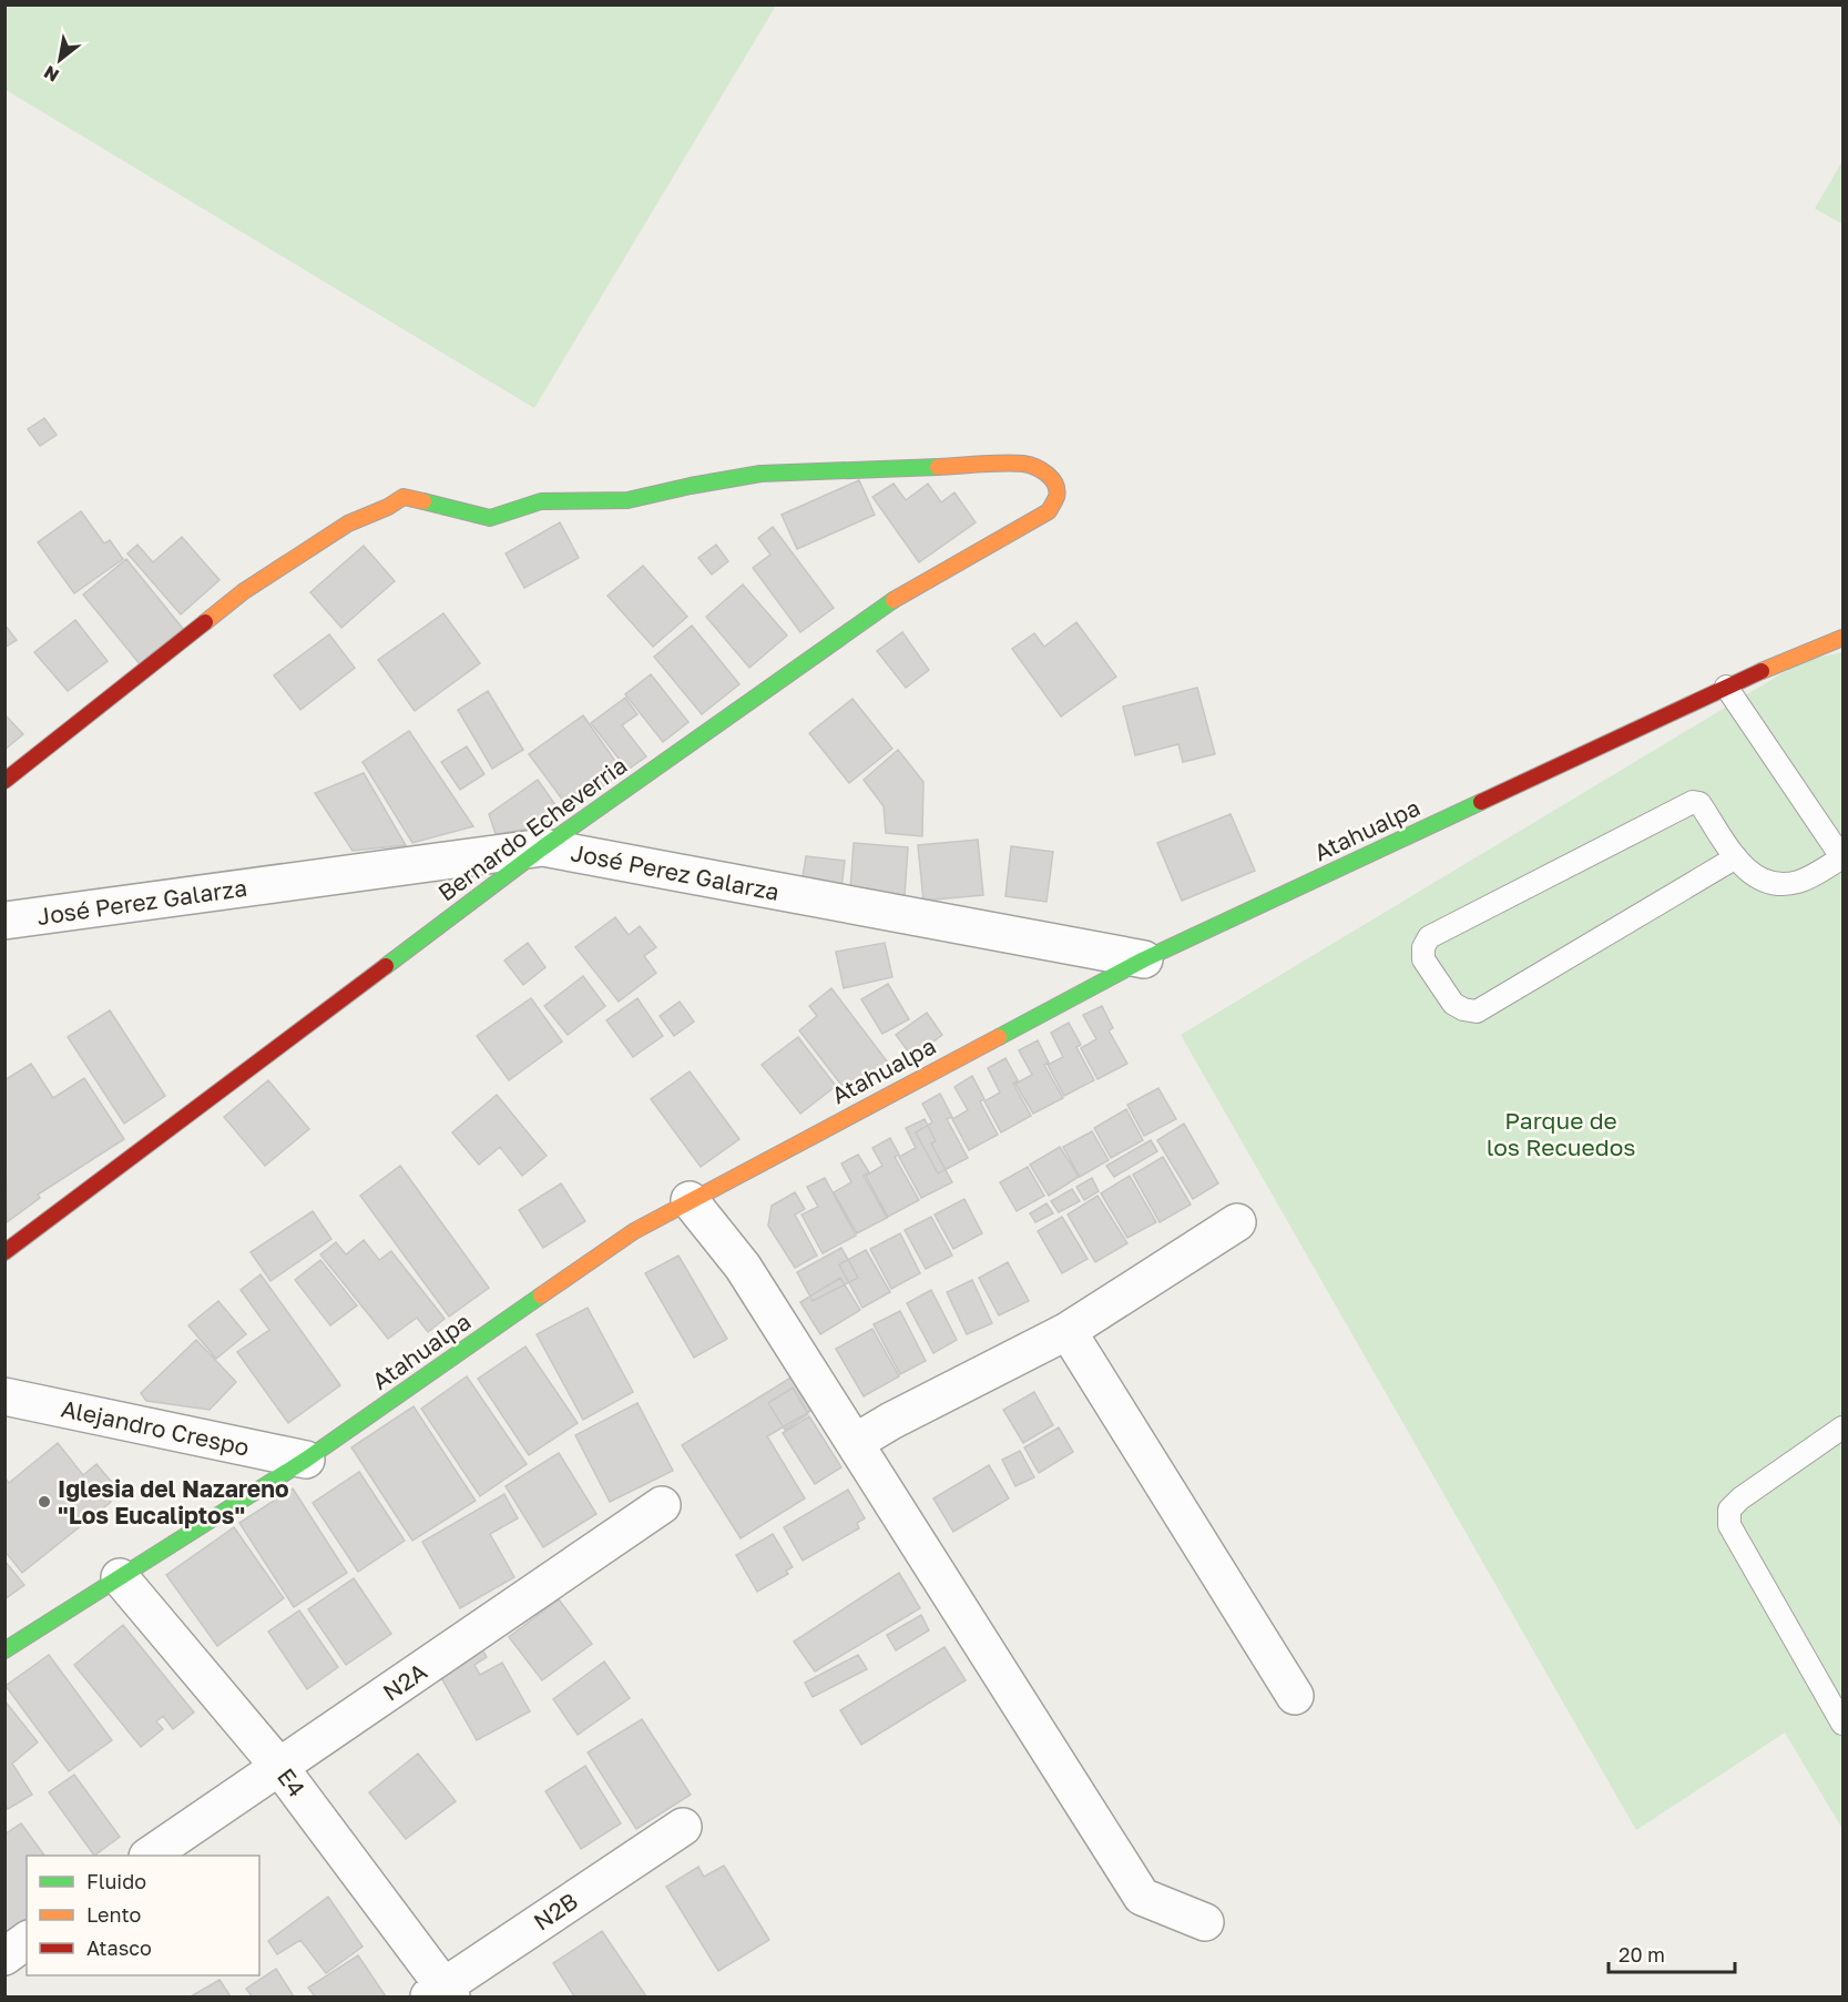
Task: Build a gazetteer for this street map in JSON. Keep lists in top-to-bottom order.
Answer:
{
  "streets": {
    "street": [
      "Bernardo Echeverria",
      "Atahualpa",
      "José Perez Galarza",
      "Alejandro Crespo",
      "N2A",
      "E4",
      "N2B"
    ]
  },
  "crossings": [
    ["Bernardo Echeverria", "José Perez Galarza"],
    ["Atahualpa", "José Perez Galarza"],
    ["Atahualpa", "Alejandro Crespo"],
    ["Atahualpa", "E4"],
    ["N2A", "E4"],
    ["E4", "N2B"]
  ],
  "parks": ["Parque de los Recuedos"],
  "places": ["Iglesia del Nazareno \"Los Eucaliptos\""],
  "legend": ["Fluido", "Lento", "Atasco"],
  "scale_bar": "20 m",
  "north": "bottom left"
}
